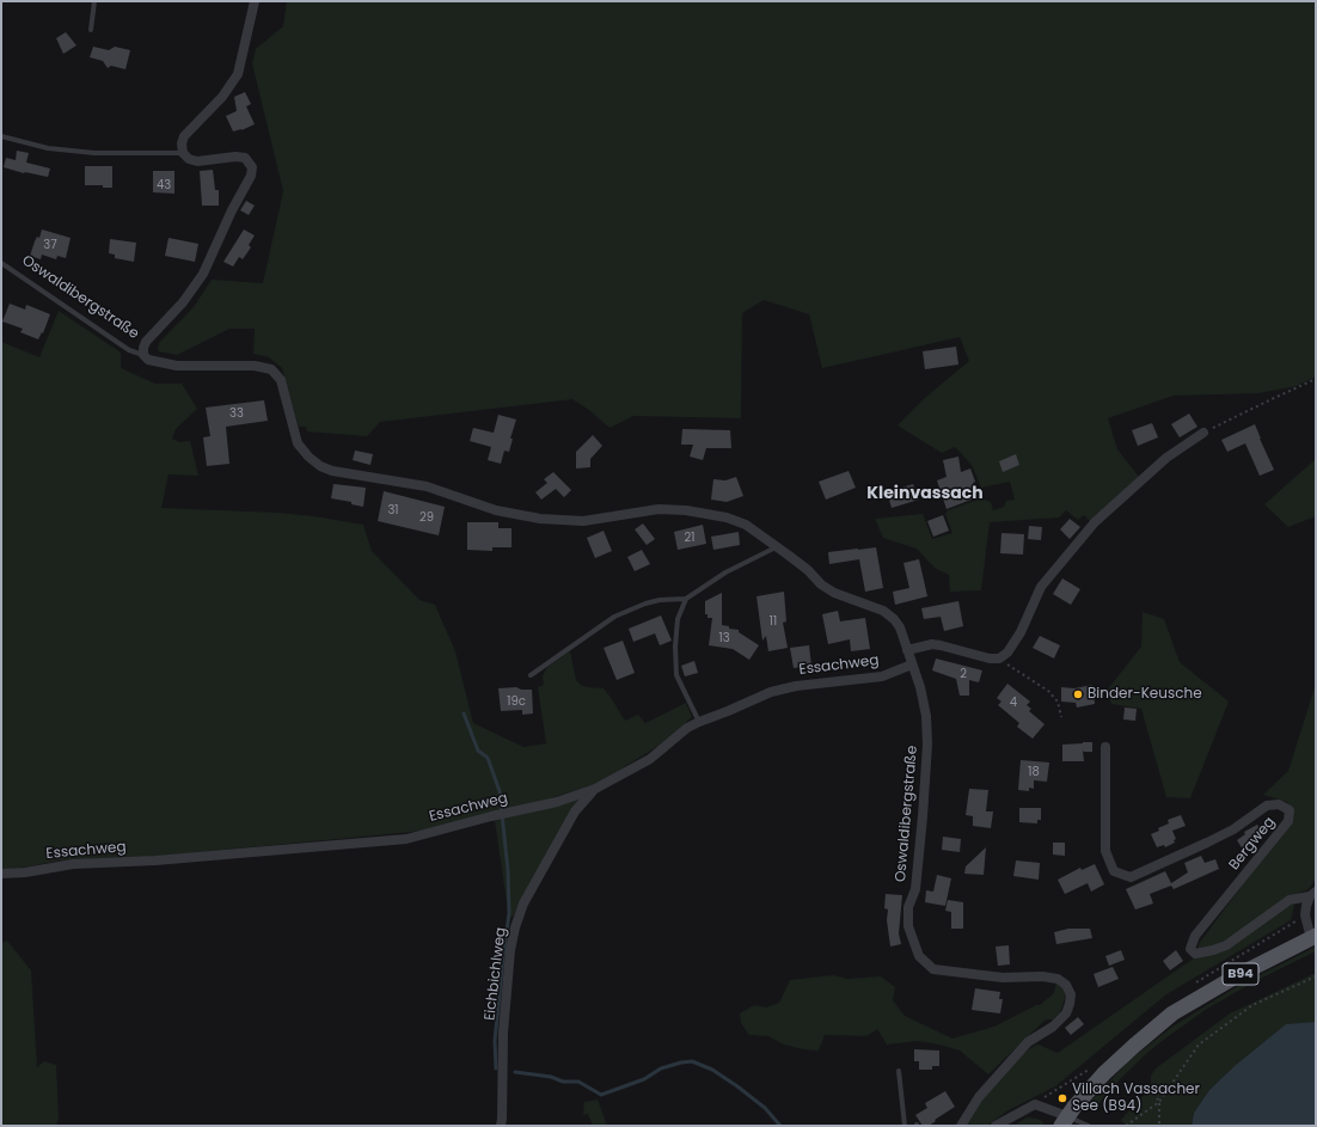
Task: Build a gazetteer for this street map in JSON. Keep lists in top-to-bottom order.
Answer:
{
  "streets": {
    "main road": ["B94"],
    "street": [
      "Oswaldibergstraße",
      "Essachweg",
      "Bergweg",
      "Eichbichlweg"
    ]
  },
  "crossings": [
    ["Oswaldibergstraße", "Essachweg"],
    ["Essachweg", "Eichbichlweg"]
  ],
  "districts": ["Kleinvassach"],
  "places": ["Binder-Keusche", "Villach Vassacher See (B94)"],
  "house_numbers": [
    "43",
    "37",
    "33",
    "31",
    "29",
    "21",
    "11",
    "13",
    "2",
    "19c",
    "4",
    "18"
  ]
}
